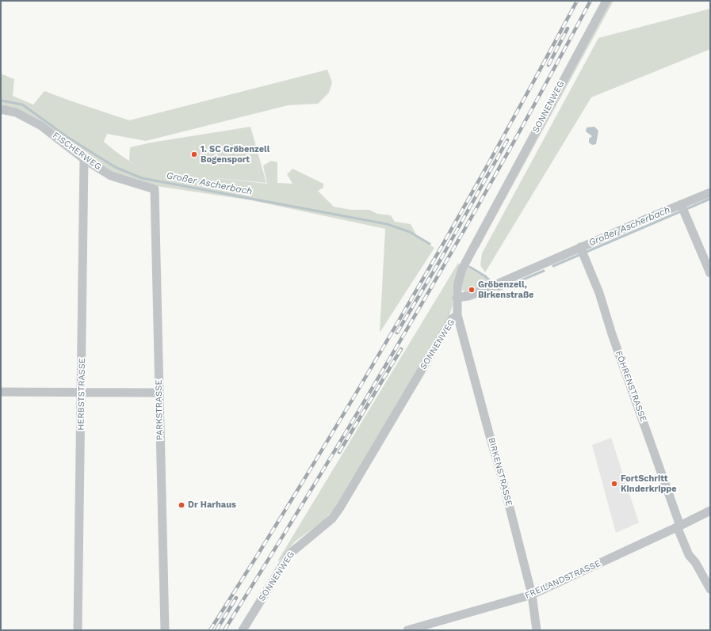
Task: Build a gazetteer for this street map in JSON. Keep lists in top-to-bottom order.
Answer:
{
  "streets": {
    "street": [
      "SONNENWEG",
      "FISCHERWEG",
      "FÖHRENSTRASSE",
      "HERBSTSTRASSE",
      "PARKSTRASSE",
      "BIRKENSTRASSE",
      "FREILANDSTRASSE"
    ]
  },
  "crossings": [
    ["SONNENWEG", "BIRKENSTRASSE"],
    ["FISCHERWEG", "HERBSTSTRASSE"],
    ["FISCHERWEG", "PARKSTRASSE"],
    ["FÖHRENSTRASSE", "FREILANDSTRASSE"],
    ["BIRKENSTRASSE", "FREILANDSTRASSE"]
  ],
  "water": ["Großer Ascherbach"],
  "places": [
    "1. SC Gröbenzell Bogensport",
    "Gröbenzell, Birkenstraße",
    "FortSchritt Kinderkrippe",
    "Dr Harhaus"
  ]
}
